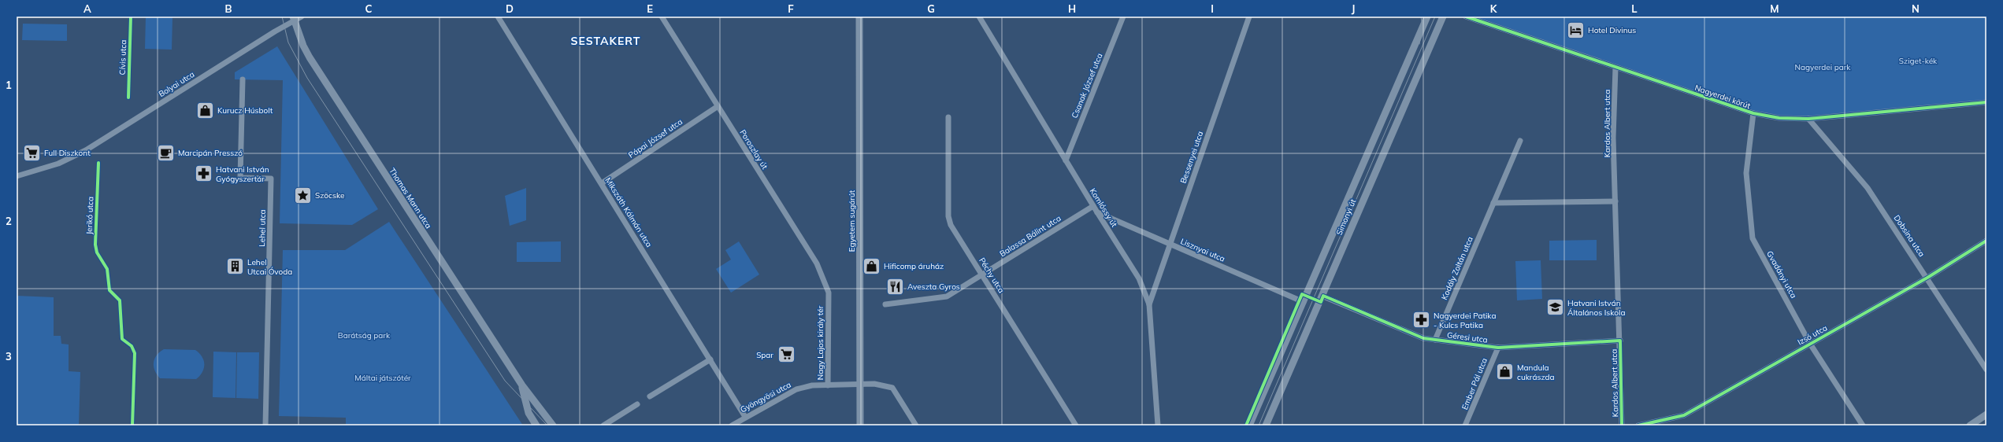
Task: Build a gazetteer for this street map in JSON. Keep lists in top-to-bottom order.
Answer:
{
  "streets": {
    "street": [
      "Bolyai utca",
      "Csanak József utca",
      "Nagyerdei körút",
      "Kardos Albert utca",
      "Pápai József utca",
      "Poroszlay út",
      "Bessenyei utca",
      "Thomas Mann utca",
      "Komlóssy út",
      "Mikszáth Kálmán utca",
      "Simonyi út",
      "Egyetem sugárút",
      "Lehel utca",
      "Balassa Bálint utca",
      "Dobsina utca",
      "Lisznyai utca",
      "Kodály Zoltán utca",
      "Gvadányi utca",
      "Péchy utca",
      "Izsó utca",
      "Géresi utca",
      "Nagy Lajos király tér",
      "Ember Pál utca",
      "Gyöngyösi utca"
    ],
    "cycle path": ["Cívis utca", "Jerikó utca"]
  },
  "crossings": [
    ["Bolyai utca", "Thomas Mann utca"],
    ["Csanak József utca", "Komlóssy út"],
    ["Nagyerdei körút", "Kardos Albert utca"],
    ["Nagyerdei körút", "Dobsina utca"],
    ["Nagyerdei körút", "Gvadányi utca"],
    ["Kardos Albert utca", "Géresi utca"],
    ["Pápai József utca", "Poroszlay út"],
    ["Pápai József utca", "Mikszáth Kálmán utca"],
    ["Poroszlay út", "Nagy Lajos király tér"],
    ["Bessenyei utca", "Komlóssy út"],
    ["Bessenyei utca", "Lisznyai utca"],
    ["Komlóssy út", "Balassa Bálint utca"],
    ["Komlóssy út", "Lisznyai utca"],
    ["Mikszáth Kálmán utca", "Gyöngyösi utca"],
    ["Simonyi út", "Lisznyai utca"],
    ["Simonyi út", "Géresi utca"],
    ["Egyetem sugárút", "Nagy Lajos király tér"],
    ["Balassa Bálint utca", "Péchy utca"],
    ["Dobsina utca", "Izsó utca"],
    ["Kodály Zoltán utca", "Géresi utca"],
    ["Gvadányi utca", "Izsó utca"],
    ["Géresi utca", "Ember Pál utca"],
    ["Nagy Lajos király tér", "Gyöngyösi utca"]
  ],
  "districts": ["SESTAKERT"],
  "parks": [
    "Sziget-kék",
    "Nagyerdei park",
    "Barátság park",
    "Máltai játszótér"
  ],
  "places": {
    "hotel": ["Hotel Divinus"],
    "shop": ["Kurucz Húsbolt", "Hificomp áruház", "Mandula cukrászda"],
    "supermarket": ["Full Diszkont", "Spar"],
    "cafe": ["Marcipán Presszó"],
    "pharmacy": ["Hatvani István Gyógyszertár", "Nagyerdei Patika - Kulcs Patika"],
    "place": ["Szöcske"],
    "building": ["Lehel Utcai Óvoda"],
    "restaurant": ["Aveszta Gyros"],
    "school or university": ["Hatvani István Általános Iskola"]
  },
  "grid": {
    "columns": [
      "A",
      "B",
      "C",
      "D",
      "E",
      "F",
      "G",
      "H",
      "I",
      "J",
      "K",
      "L",
      "M",
      "N"
    ],
    "rows": ["1", "2", "3"]
  }
}
